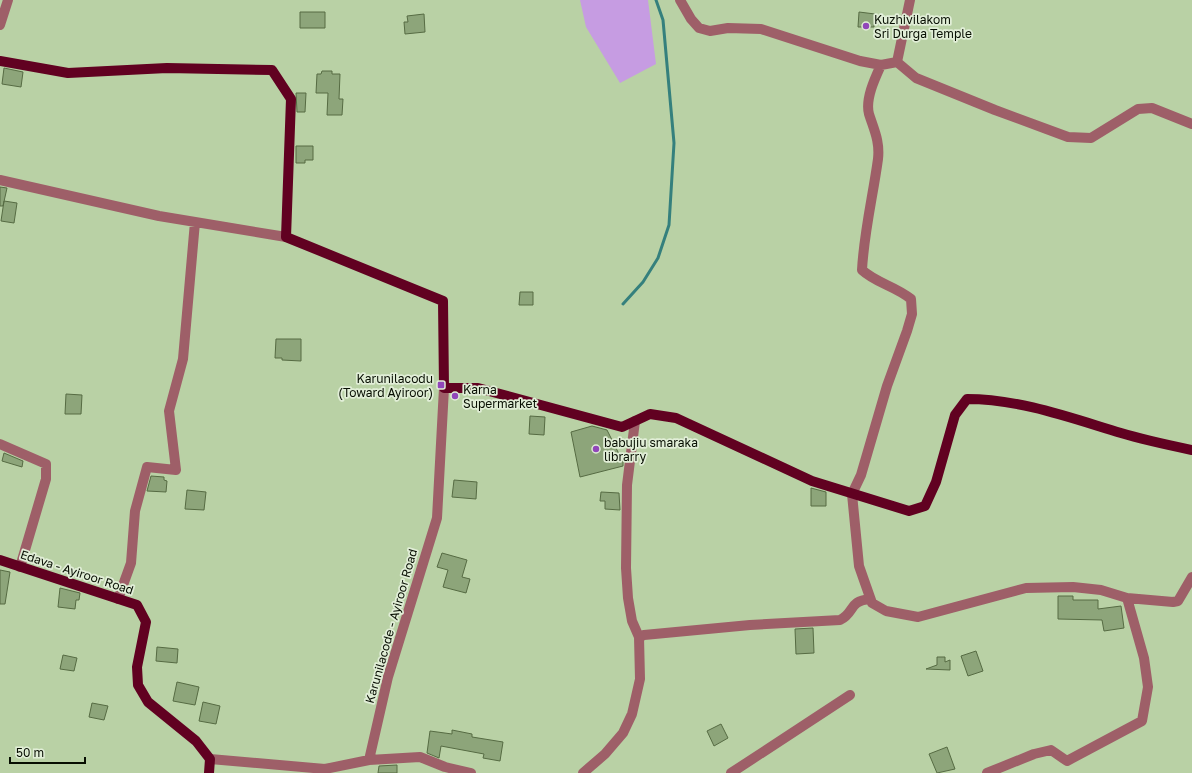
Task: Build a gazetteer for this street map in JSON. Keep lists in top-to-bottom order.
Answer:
{
  "streets": {
    "main road": ["Edava - Ayiroor Road"],
    "street": ["Karunilacode - Ayiroor Road"]
  },
  "places": {
    "other": ["Kuzhivilakom Sri Durga Temple", "Karna Supermarket", "babujiu smaraka librarry"],
    "transit": ["Karunilacodu (Toward Ayiroor)"]
  },
  "scale_bar": "50 m"
}
